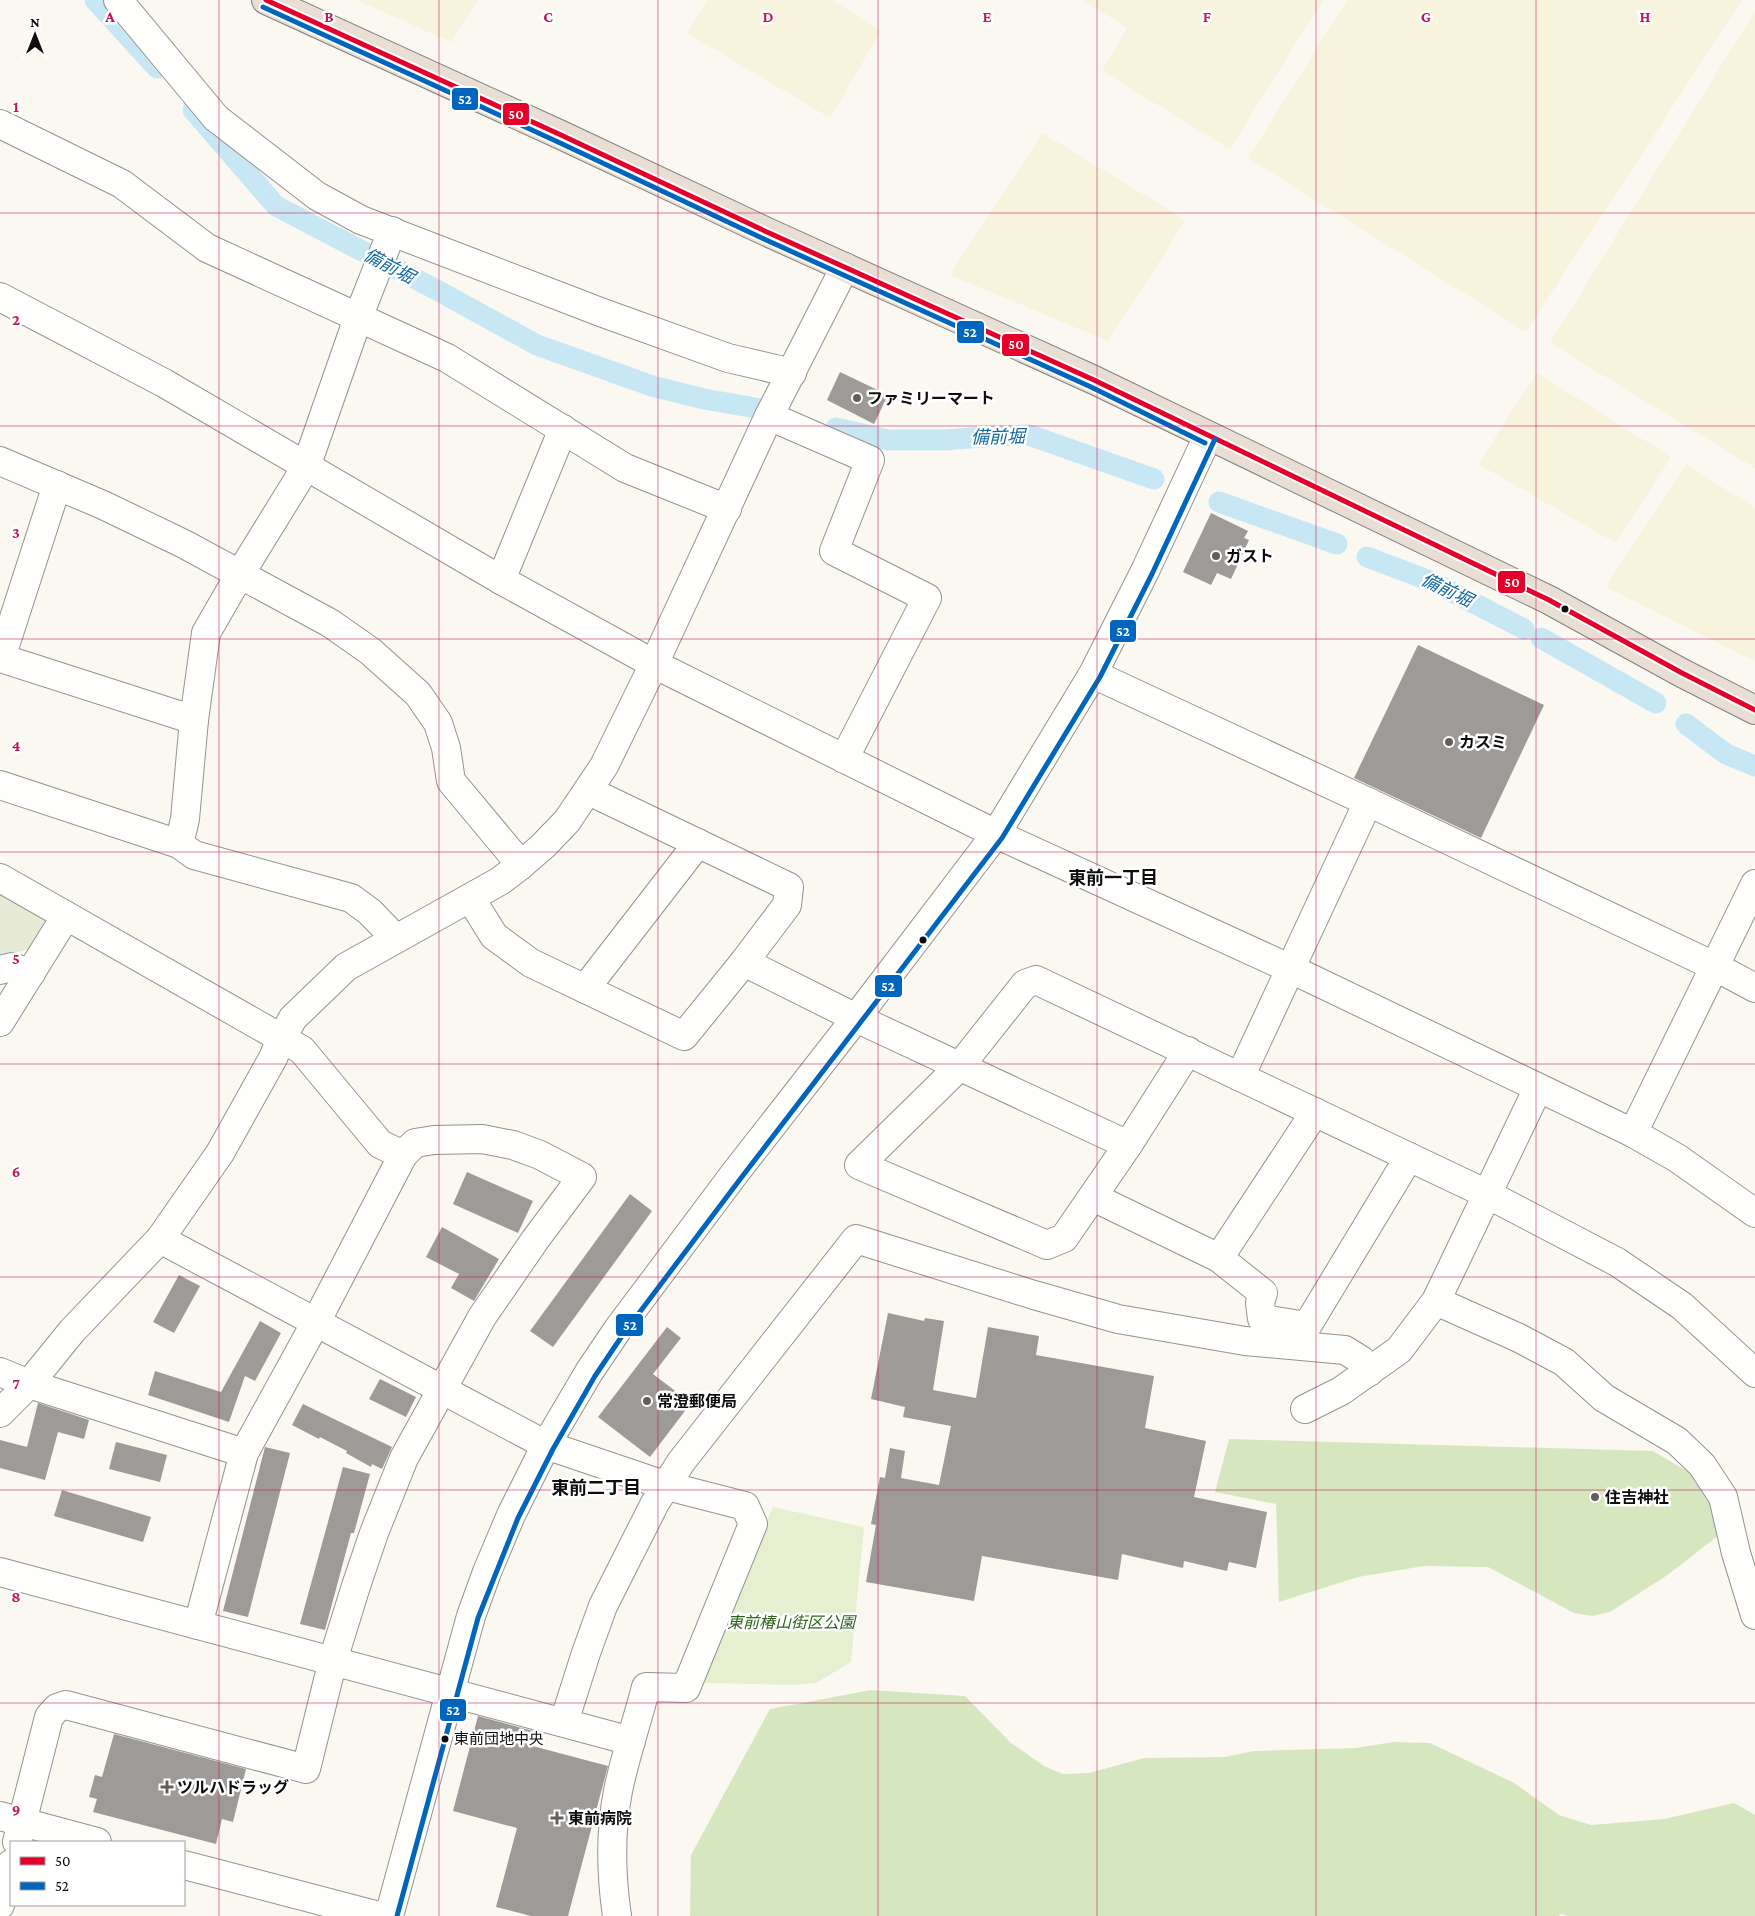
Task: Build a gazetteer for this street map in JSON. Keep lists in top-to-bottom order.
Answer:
{
  "districts": ["東前一丁目", "東前二丁目"],
  "water": ["備前堀"],
  "parks": ["東前椿山街区公園"],
  "places": {
    "other": [
      "ファミリーマート",
      "ガスト",
      "カスミ",
      "常澄郵便局",
      "住吉神社",
      "東前団地中央"
    ],
    "health": ["ツルハドラッグ", "東前病院"]
  },
  "lines": ["transit line 50", "transit line 52"],
  "legend": ["50", "52"],
  "north": "top",
  "grid": {
    "columns": [
      "A",
      "B",
      "C",
      "D",
      "E",
      "F",
      "G",
      "H"
    ],
    "rows": [
      "1",
      "2",
      "3",
      "4",
      "5",
      "6",
      "7",
      "8",
      "9"
    ]
  }
}
